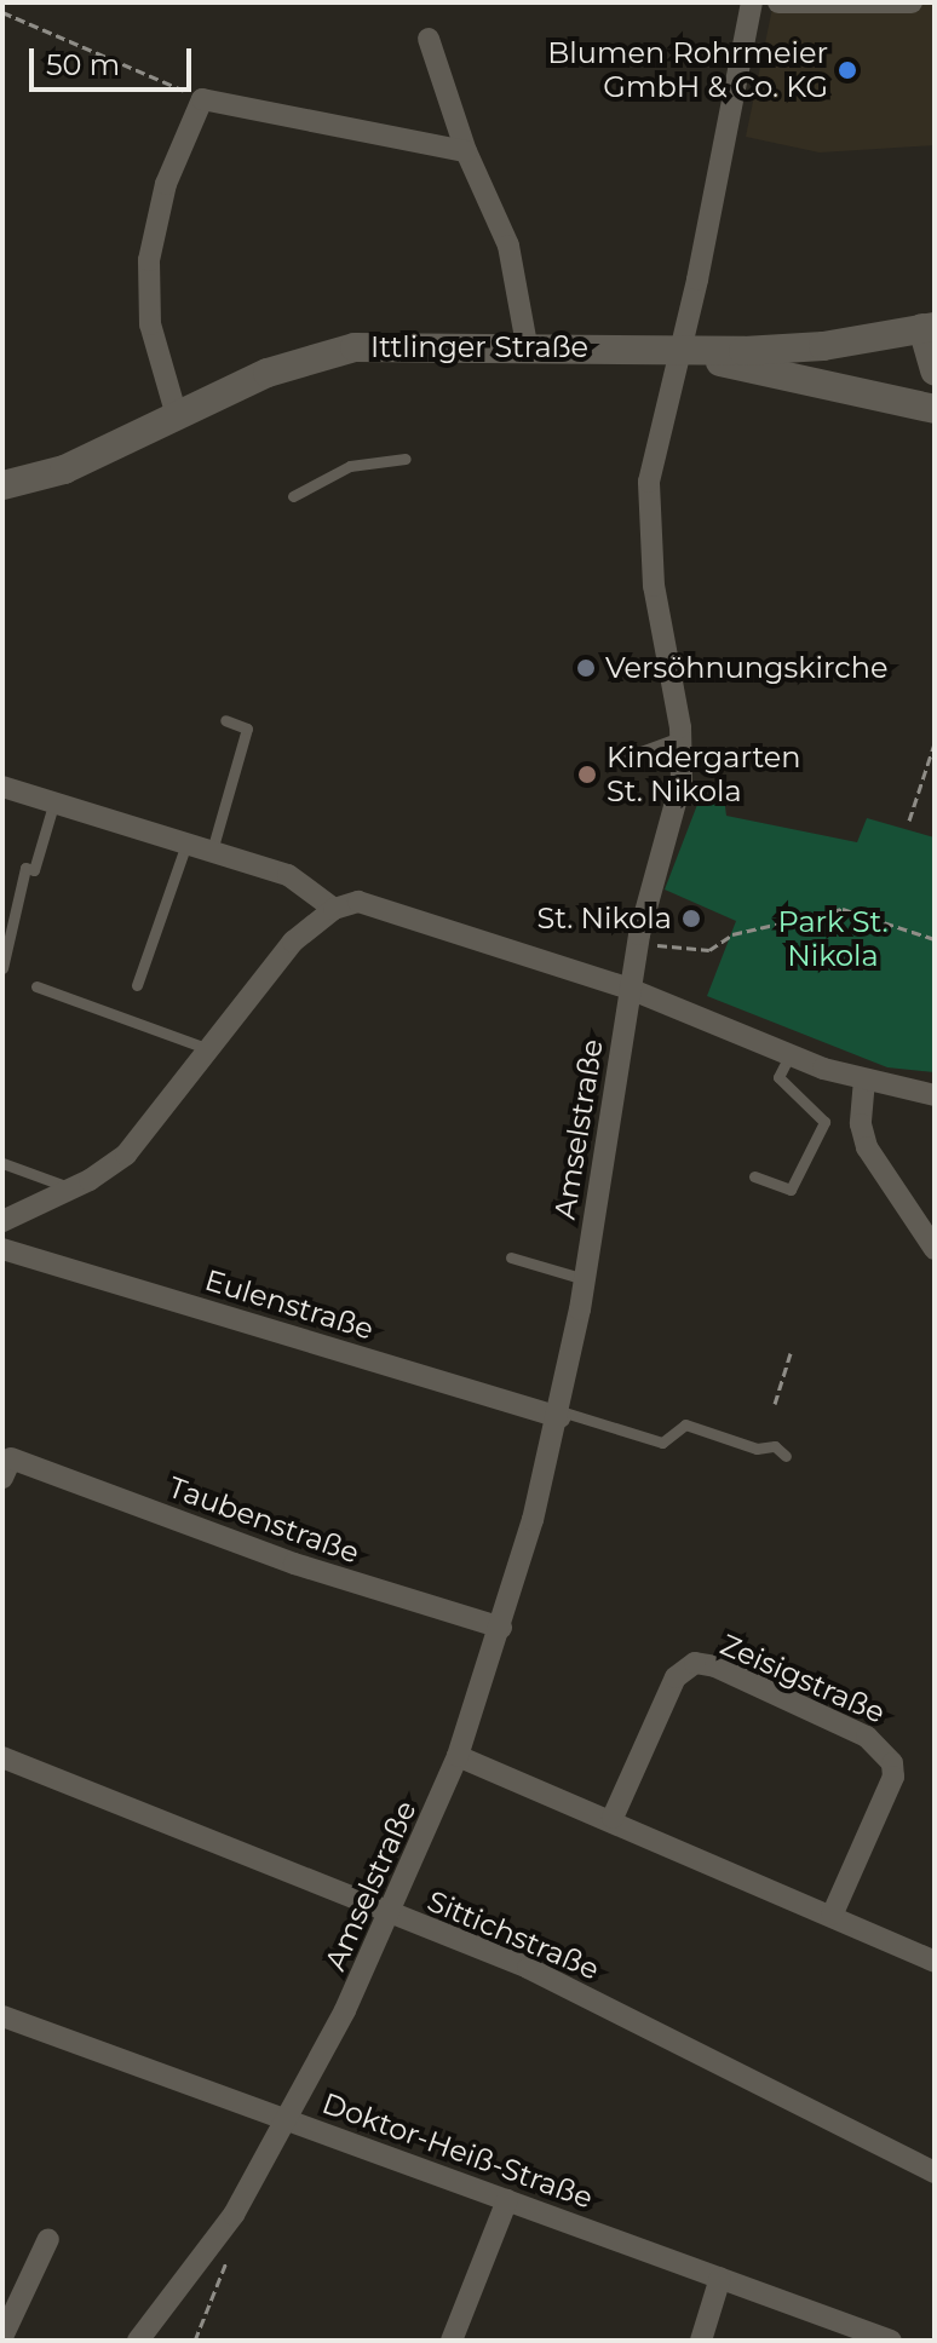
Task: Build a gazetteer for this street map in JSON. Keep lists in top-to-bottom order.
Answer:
{
  "streets": {
    "street": [
      "Ittlinger Straße",
      "Amselstraße",
      "Eulenstraße",
      "Taubenstraße",
      "Zeisigstraße",
      "Sittichstraße",
      "Doktor-Heiß-Straße"
    ]
  },
  "crossings": [
    ["Ittlinger Straße", "Amselstraße"],
    ["Amselstraße", "Eulenstraße"],
    ["Amselstraße", "Taubenstraße"],
    ["Amselstraße", "Sittichstraße"],
    ["Amselstraße", "Doktor-Heiß-Straße"]
  ],
  "parks": ["Park St. Nikola"],
  "places": [
    "Blumen Rohrmeier GmbH & Co. KG",
    "Versöhnungskirche",
    "Kindergarten St. Nikola",
    "St. Nikola"
  ],
  "scale_bar": "50 m"
}
